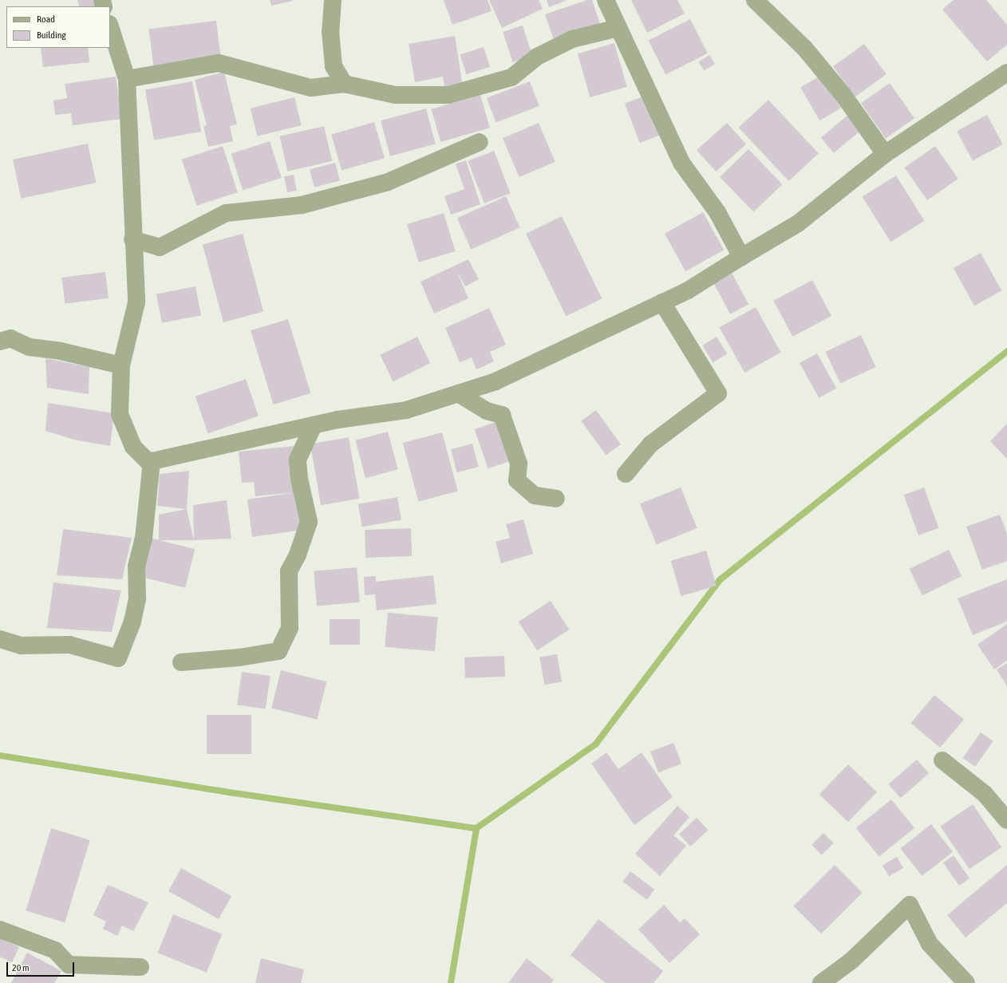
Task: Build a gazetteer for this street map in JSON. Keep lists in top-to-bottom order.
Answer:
{
  "legend": ["Road", "Building"],
  "scale_bar": "20 m"
}
